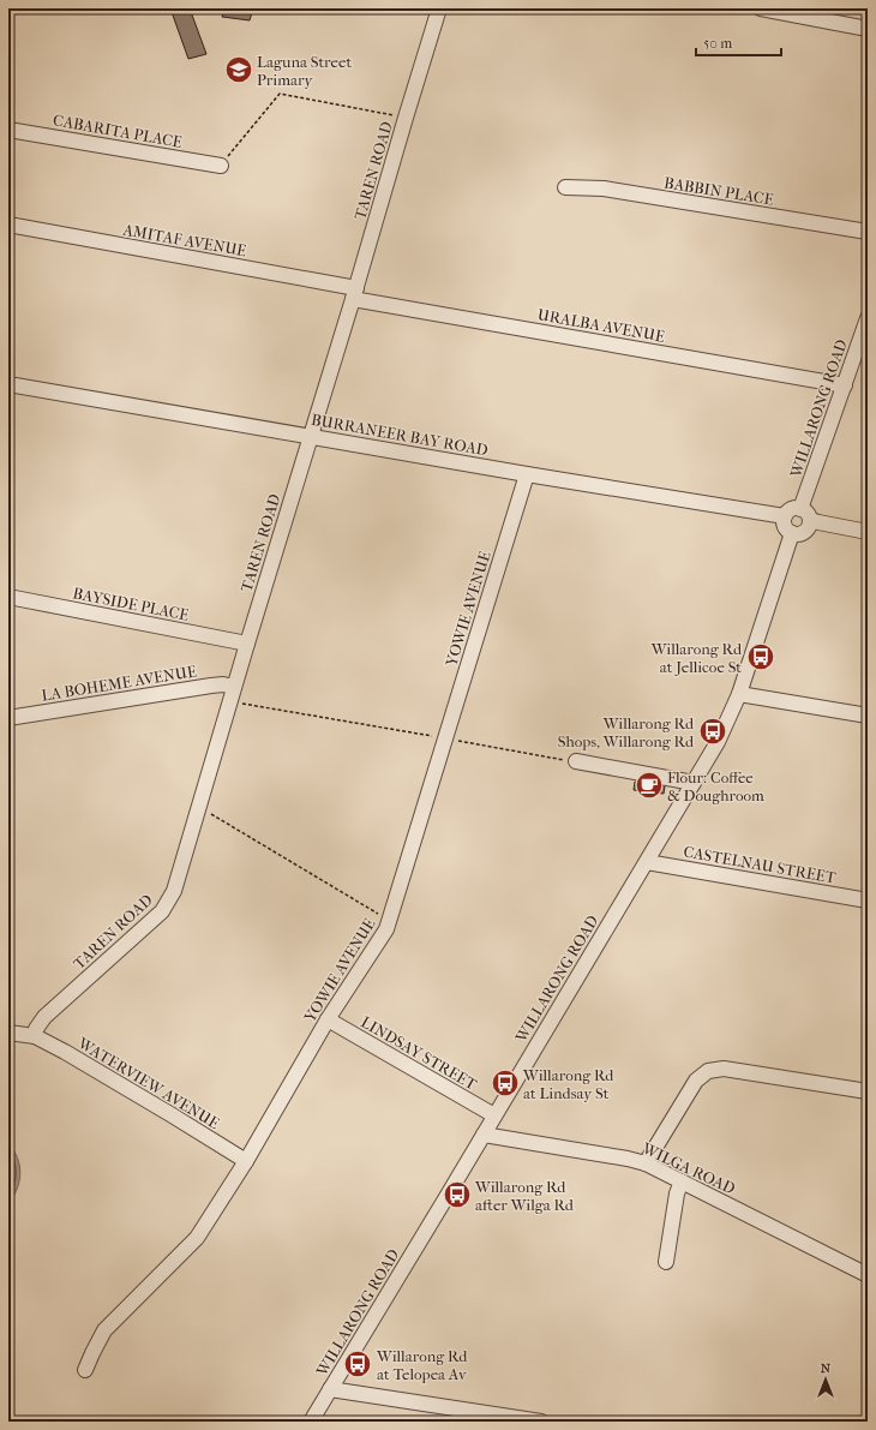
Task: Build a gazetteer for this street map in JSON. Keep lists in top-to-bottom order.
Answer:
{
  "streets": {
    "street": [
      "CABARITA PLACE",
      "TAREN ROAD",
      "BABBIN PLACE",
      "AMITAF AVENUE",
      "URALBA AVENUE",
      "WILLARONG ROAD",
      "BURRANEER BAY ROAD",
      "BAYSIDE PLACE",
      "YOWIE AVENUE",
      "LA BOHEME AVENUE",
      "CASTELNAU STREET",
      "LINDSAY STREET",
      "WATERVIEW AVENUE",
      "WILGA ROAD"
    ]
  },
  "crossings": [
    ["TAREN ROAD", "AMITAF AVENUE"],
    ["TAREN ROAD", "URALBA AVENUE"],
    ["TAREN ROAD", "BURRANEER BAY ROAD"],
    ["TAREN ROAD", "BAYSIDE PLACE"],
    ["TAREN ROAD", "LA BOHEME AVENUE"],
    ["TAREN ROAD", "WATERVIEW AVENUE"],
    ["AMITAF AVENUE", "URALBA AVENUE"],
    ["URALBA AVENUE", "WILLARONG ROAD"],
    ["WILLARONG ROAD", "BURRANEER BAY ROAD"],
    ["WILLARONG ROAD", "CASTELNAU STREET"],
    ["WILLARONG ROAD", "LINDSAY STREET"],
    ["WILLARONG ROAD", "WILGA ROAD"],
    ["BURRANEER BAY ROAD", "YOWIE AVENUE"],
    ["YOWIE AVENUE", "LINDSAY STREET"],
    ["YOWIE AVENUE", "WATERVIEW AVENUE"]
  ],
  "places": {
    "school or university": ["Laguna Street Primary"],
    "bus stop": [
      "Willarong Rd at Jellicoe St",
      "Willarong Rd Shops, Willarong Rd",
      "Willarong Rd at Lindsay St",
      "Willarong Rd after Wilga Rd",
      "Willarong Rd at Telopea Av"
    ],
    "cafe": ["Flour: Coffee & Doughroom"]
  },
  "scale_bar": "50 m",
  "north": "top"
}
